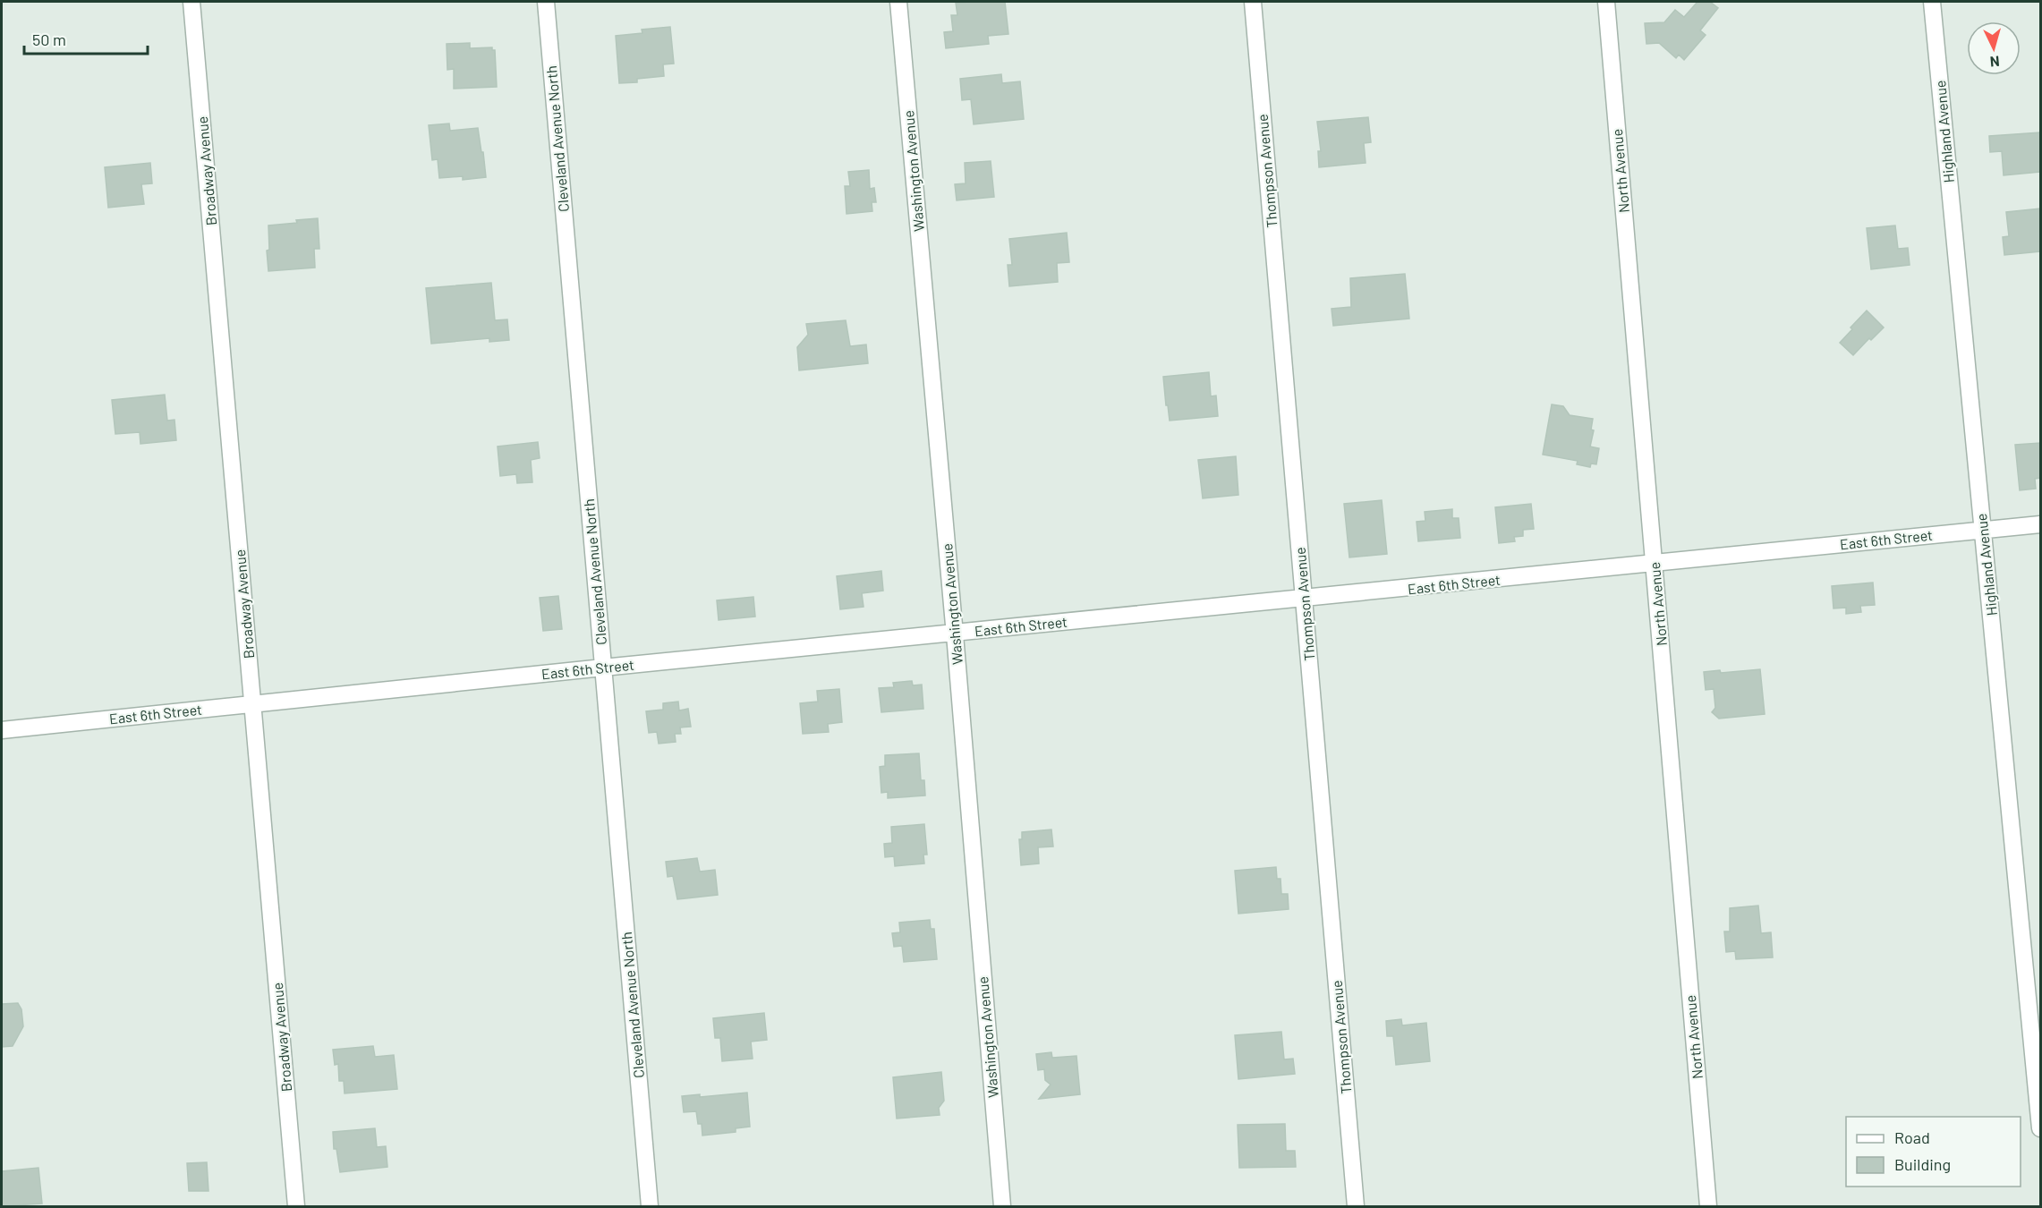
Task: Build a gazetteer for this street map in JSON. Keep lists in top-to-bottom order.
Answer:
{
  "streets": {
    "street": [
      "Highland Avenue",
      "Cleveland Avenue North",
      "Broadway Avenue",
      "Washington Avenue",
      "Thompson Avenue",
      "North Avenue",
      "East 6th Street"
    ]
  },
  "crossings": [
    ["Highland Avenue", "East 6th Street"],
    ["Cleveland Avenue North", "East 6th Street"],
    ["Broadway Avenue", "East 6th Street"],
    ["Washington Avenue", "East 6th Street"],
    ["Thompson Avenue", "East 6th Street"],
    ["North Avenue", "East 6th Street"]
  ],
  "legend": ["Road", "Building"],
  "scale_bar": "50 m",
  "north": "bottom"
}
